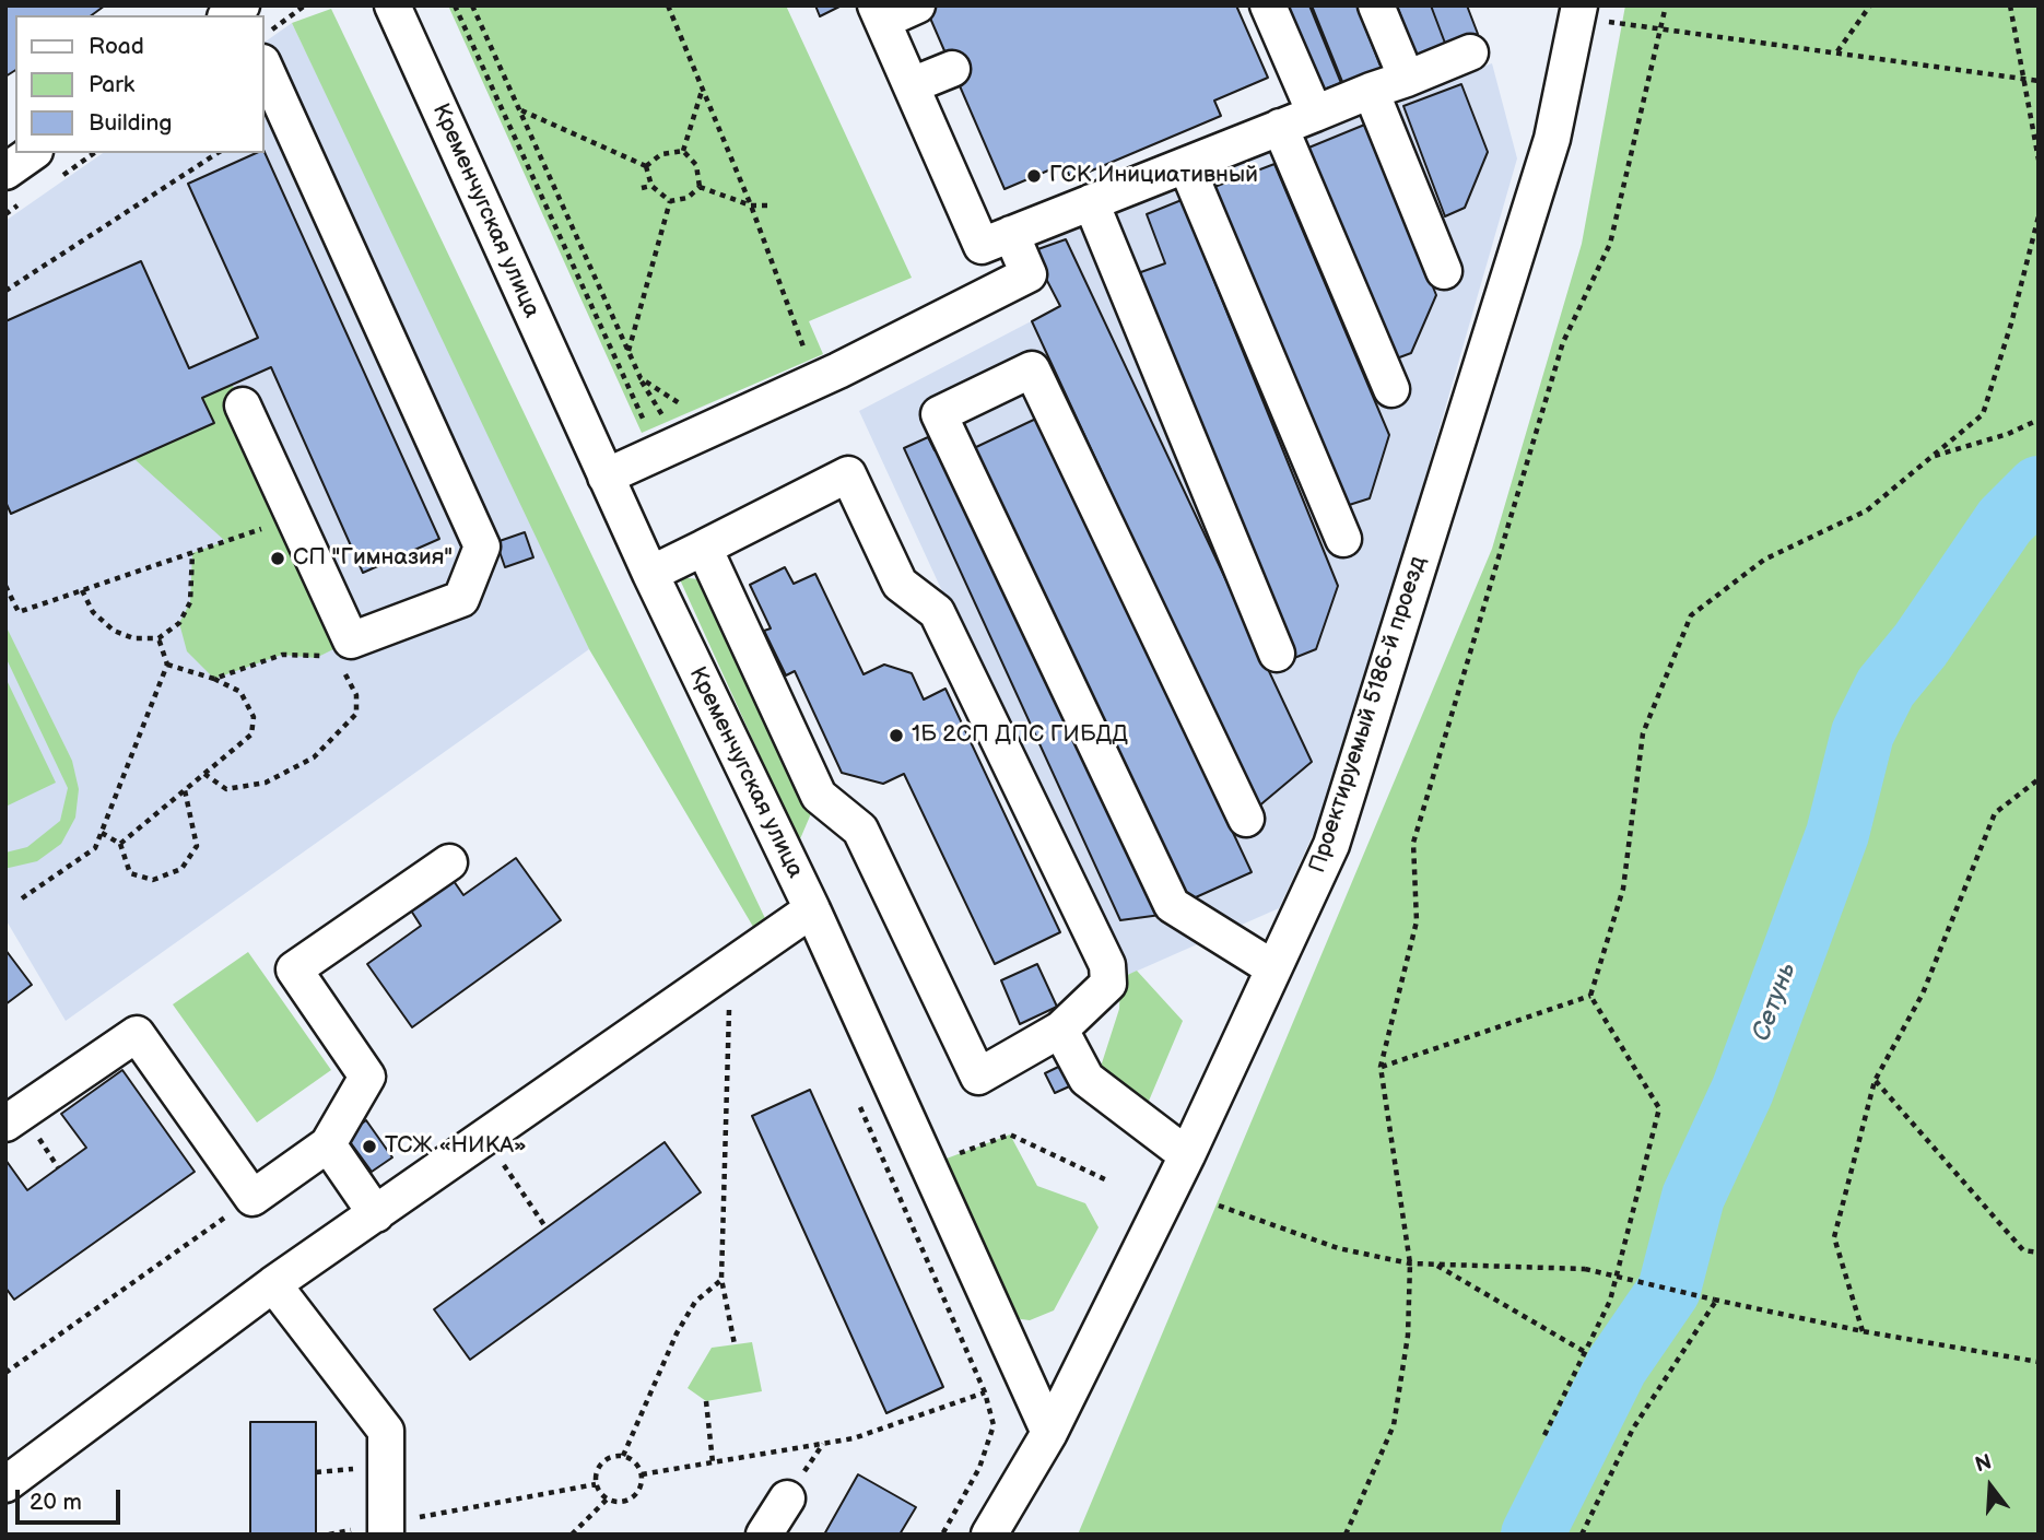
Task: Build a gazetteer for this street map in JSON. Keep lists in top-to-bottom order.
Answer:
{
  "streets": {
    "street": ["Кременчугская улица", "Проектируемый 5186-й проезд"]
  },
  "crossings": [
    ["Кременчугская улица", "Проектируемый 5186-й проезд"]
  ],
  "water": ["Сетунь"],
  "places": [
    "ГСК Инициативный",
    "СП \"Гимназия\"",
    "1Б 2СП ДПС ГИБДД",
    "ТСЖ «НИКА»"
  ],
  "legend": ["Road", "Park", "Building"],
  "scale_bar": "20 m",
  "north": "top"
}
